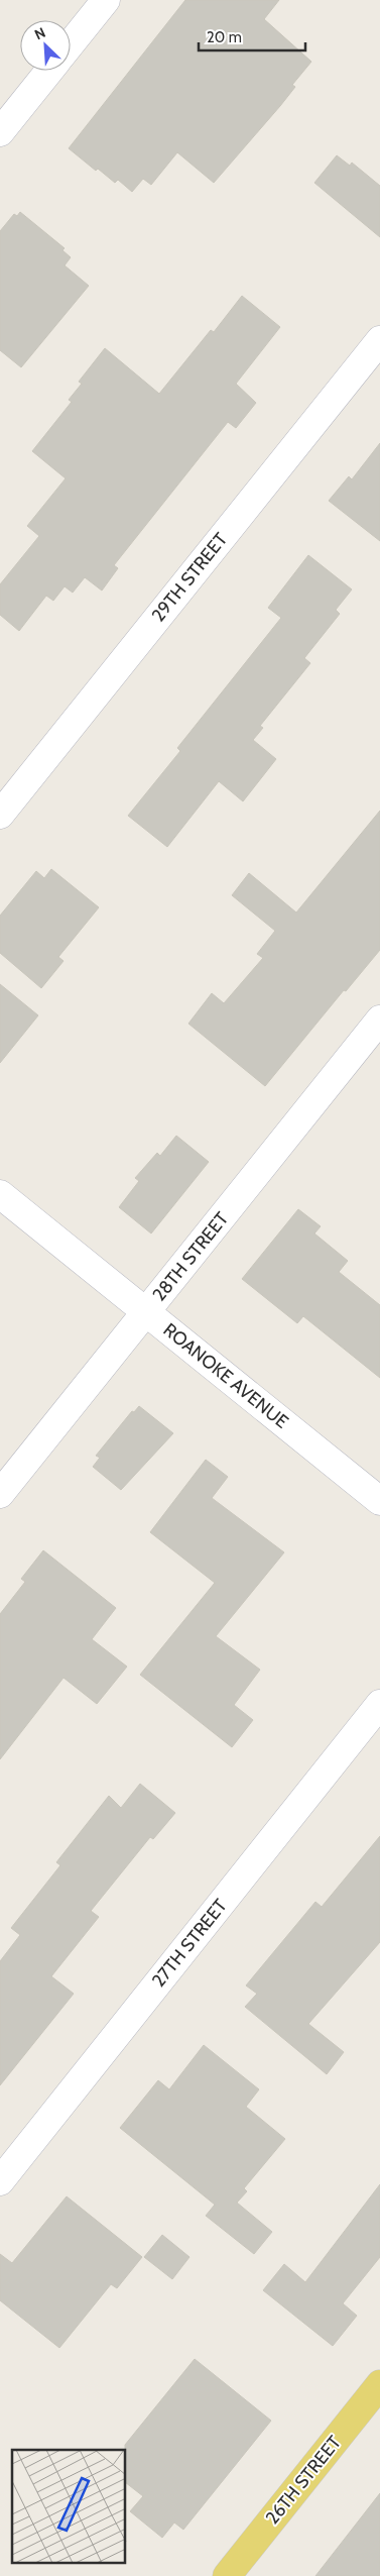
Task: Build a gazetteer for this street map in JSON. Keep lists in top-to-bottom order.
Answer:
{
  "streets": {
    "main road": ["26TH STREET"],
    "street": [
      "29TH STREET",
      "28TH STREET",
      "ROANOKE AVENUE",
      "27TH STREET"
    ]
  },
  "crossings": [
    ["28TH STREET", "ROANOKE AVENUE"]
  ],
  "scale_bar": "20 m",
  "north": "top left"
}
